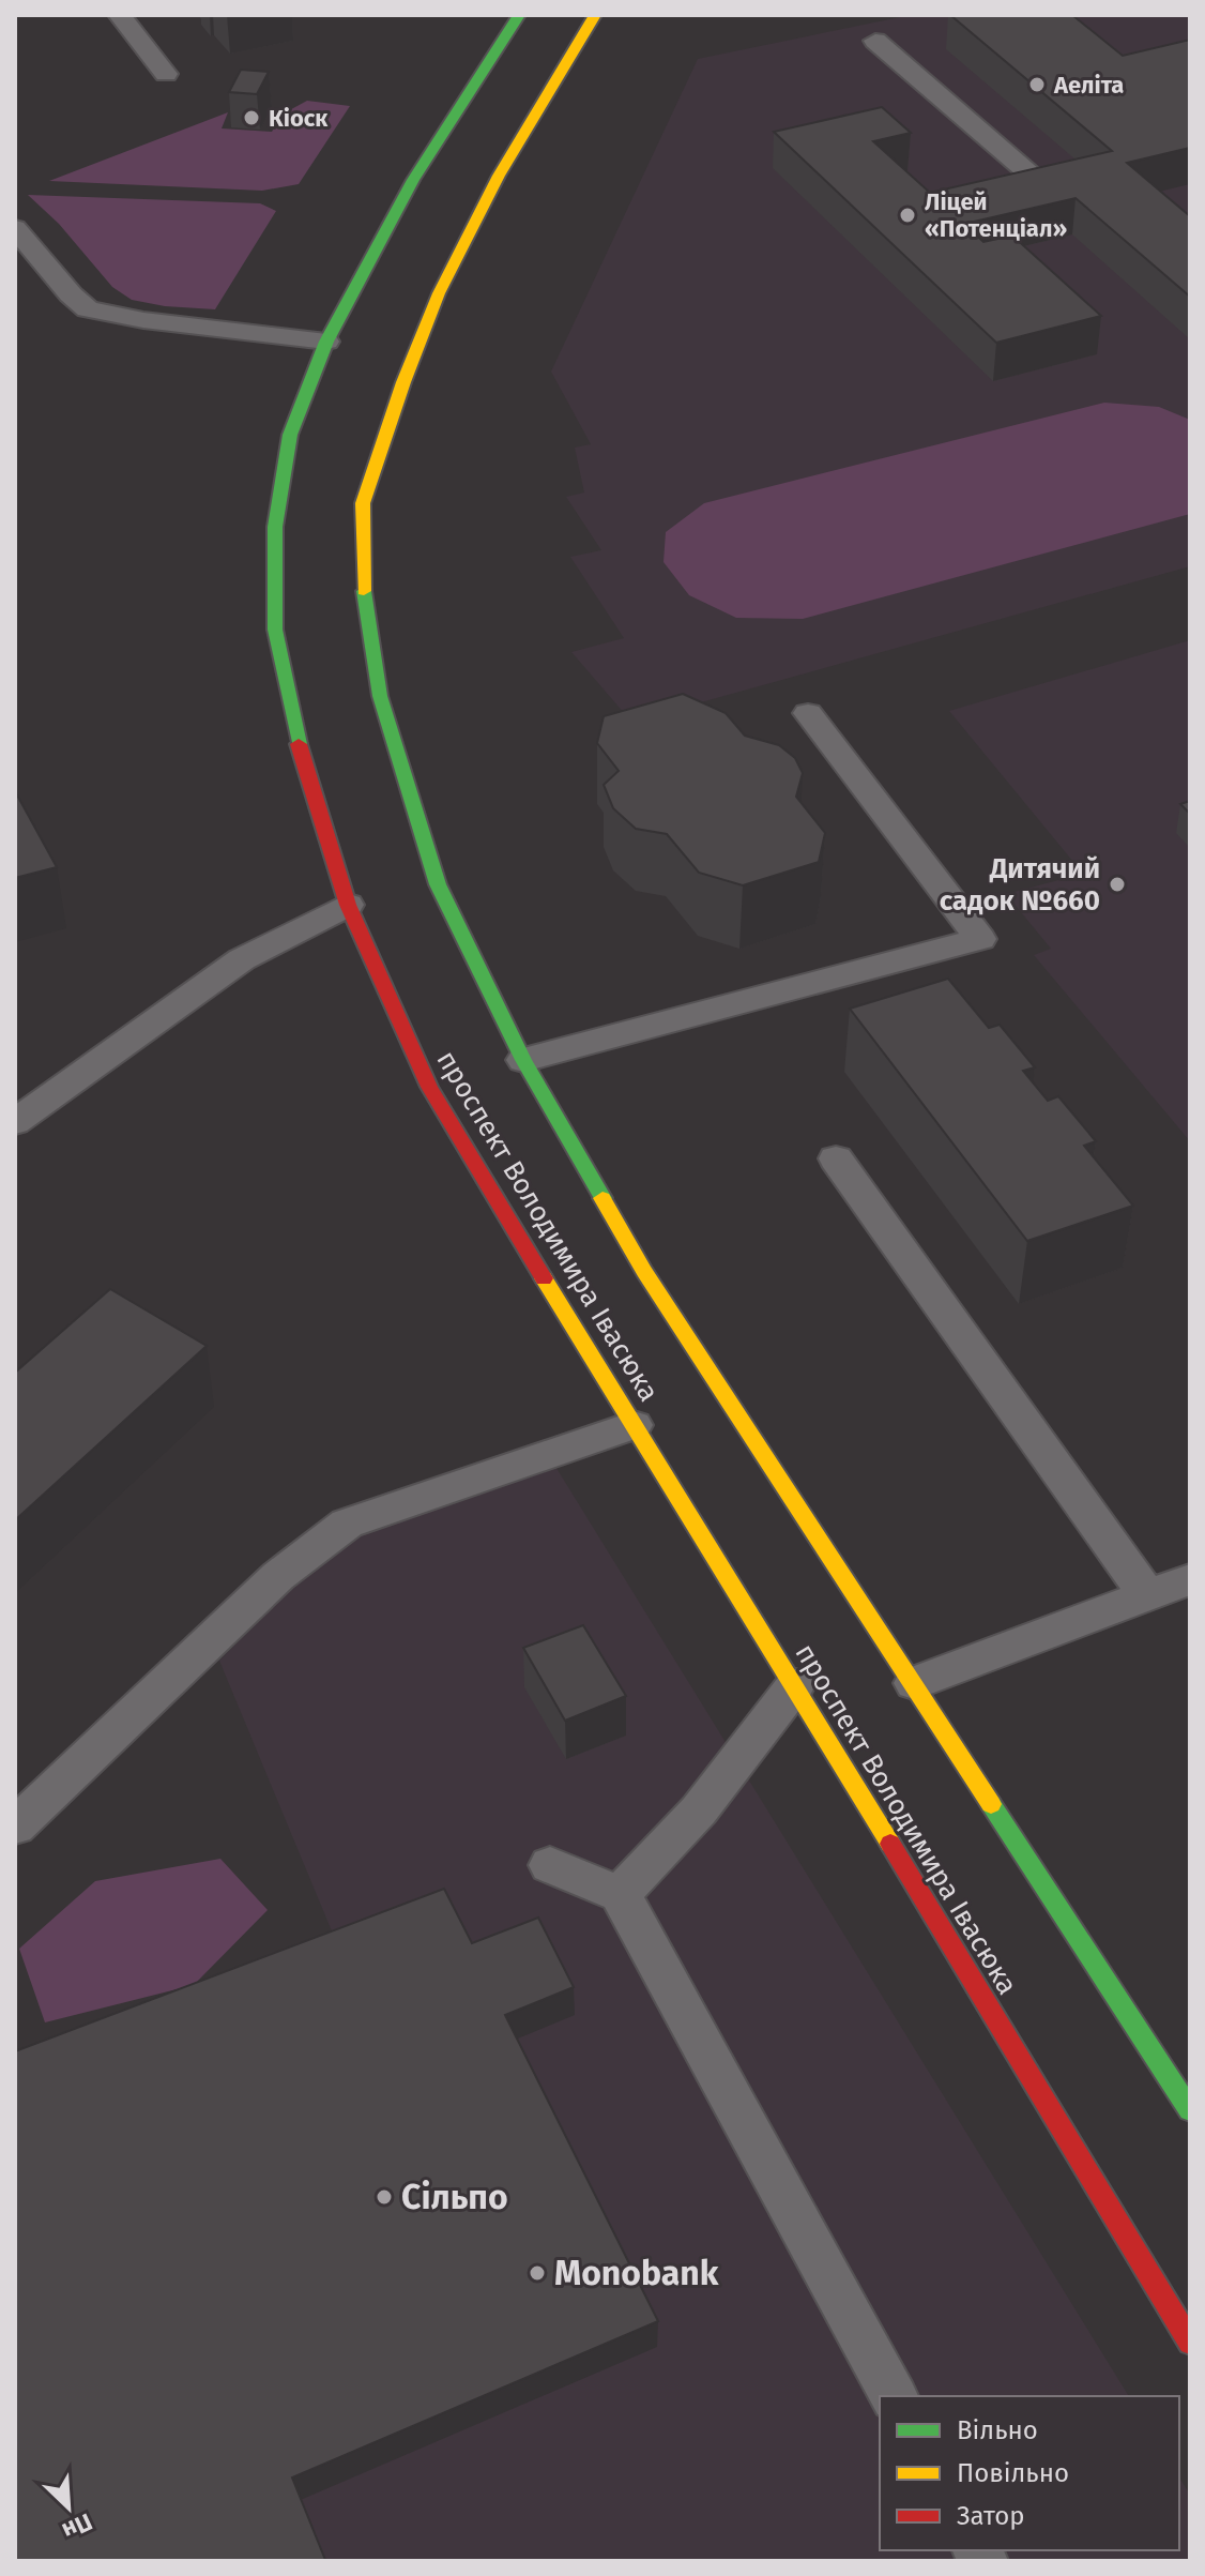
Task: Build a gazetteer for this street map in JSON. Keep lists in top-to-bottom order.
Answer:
{
  "streets": {
    "main road": ["проспект Володимира Івасюка"]
  },
  "places": [
    "Аеліта",
    "Кіоск",
    "Ліцей «Потенціал»",
    "Дитячий садок №660",
    "Сільпо",
    "Monobank"
  ],
  "legend": ["Вільно", "Повільно", "Затор"],
  "north": "bottom right"
}
